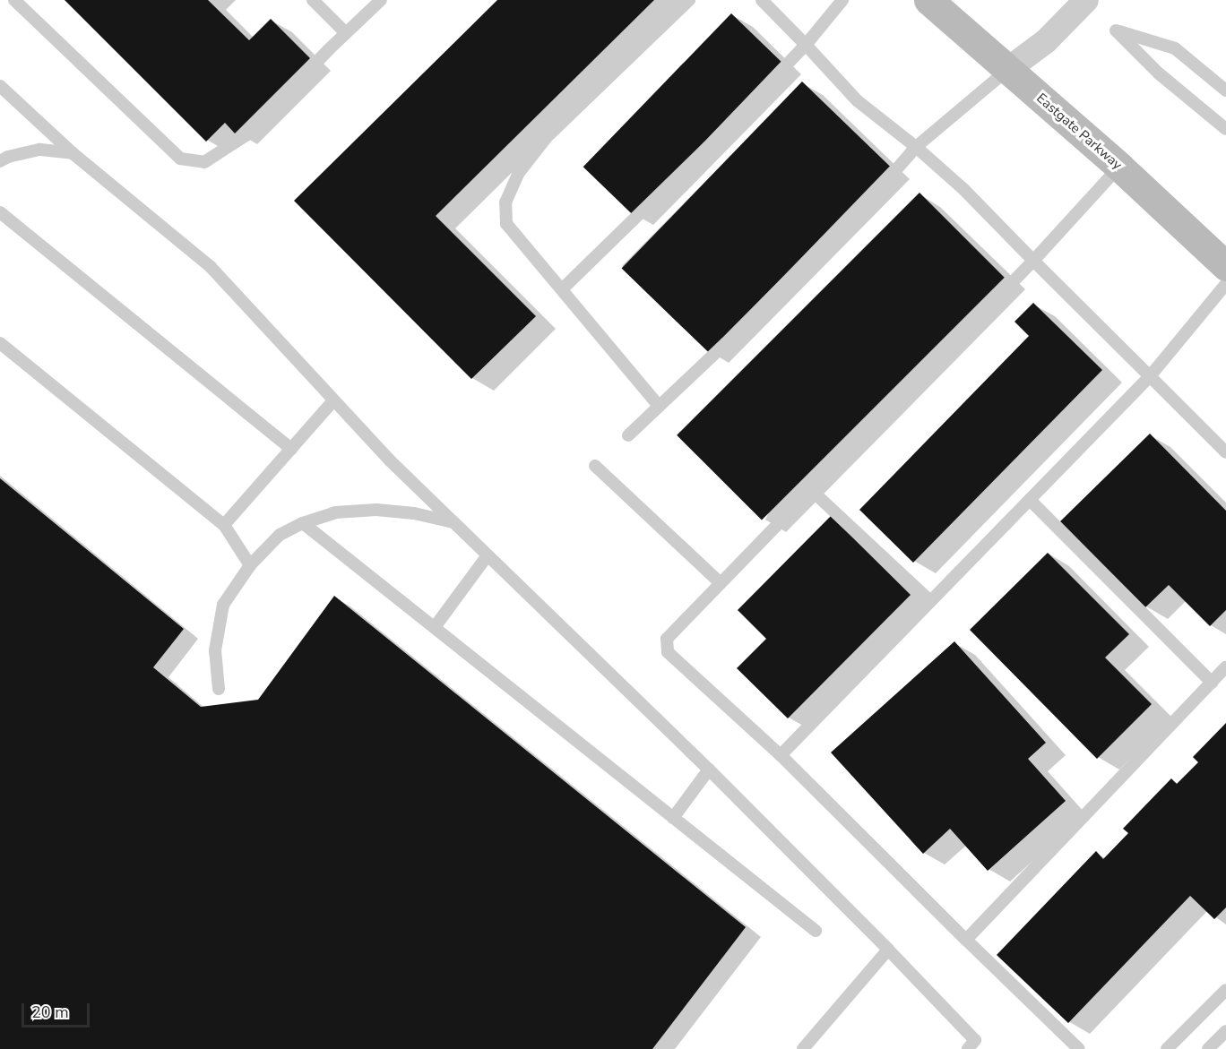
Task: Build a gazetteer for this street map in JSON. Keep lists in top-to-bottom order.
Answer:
{
  "streets": {
    "main road": ["Eastgate Parkway"]
  },
  "scale_bar": "20 m"
}
